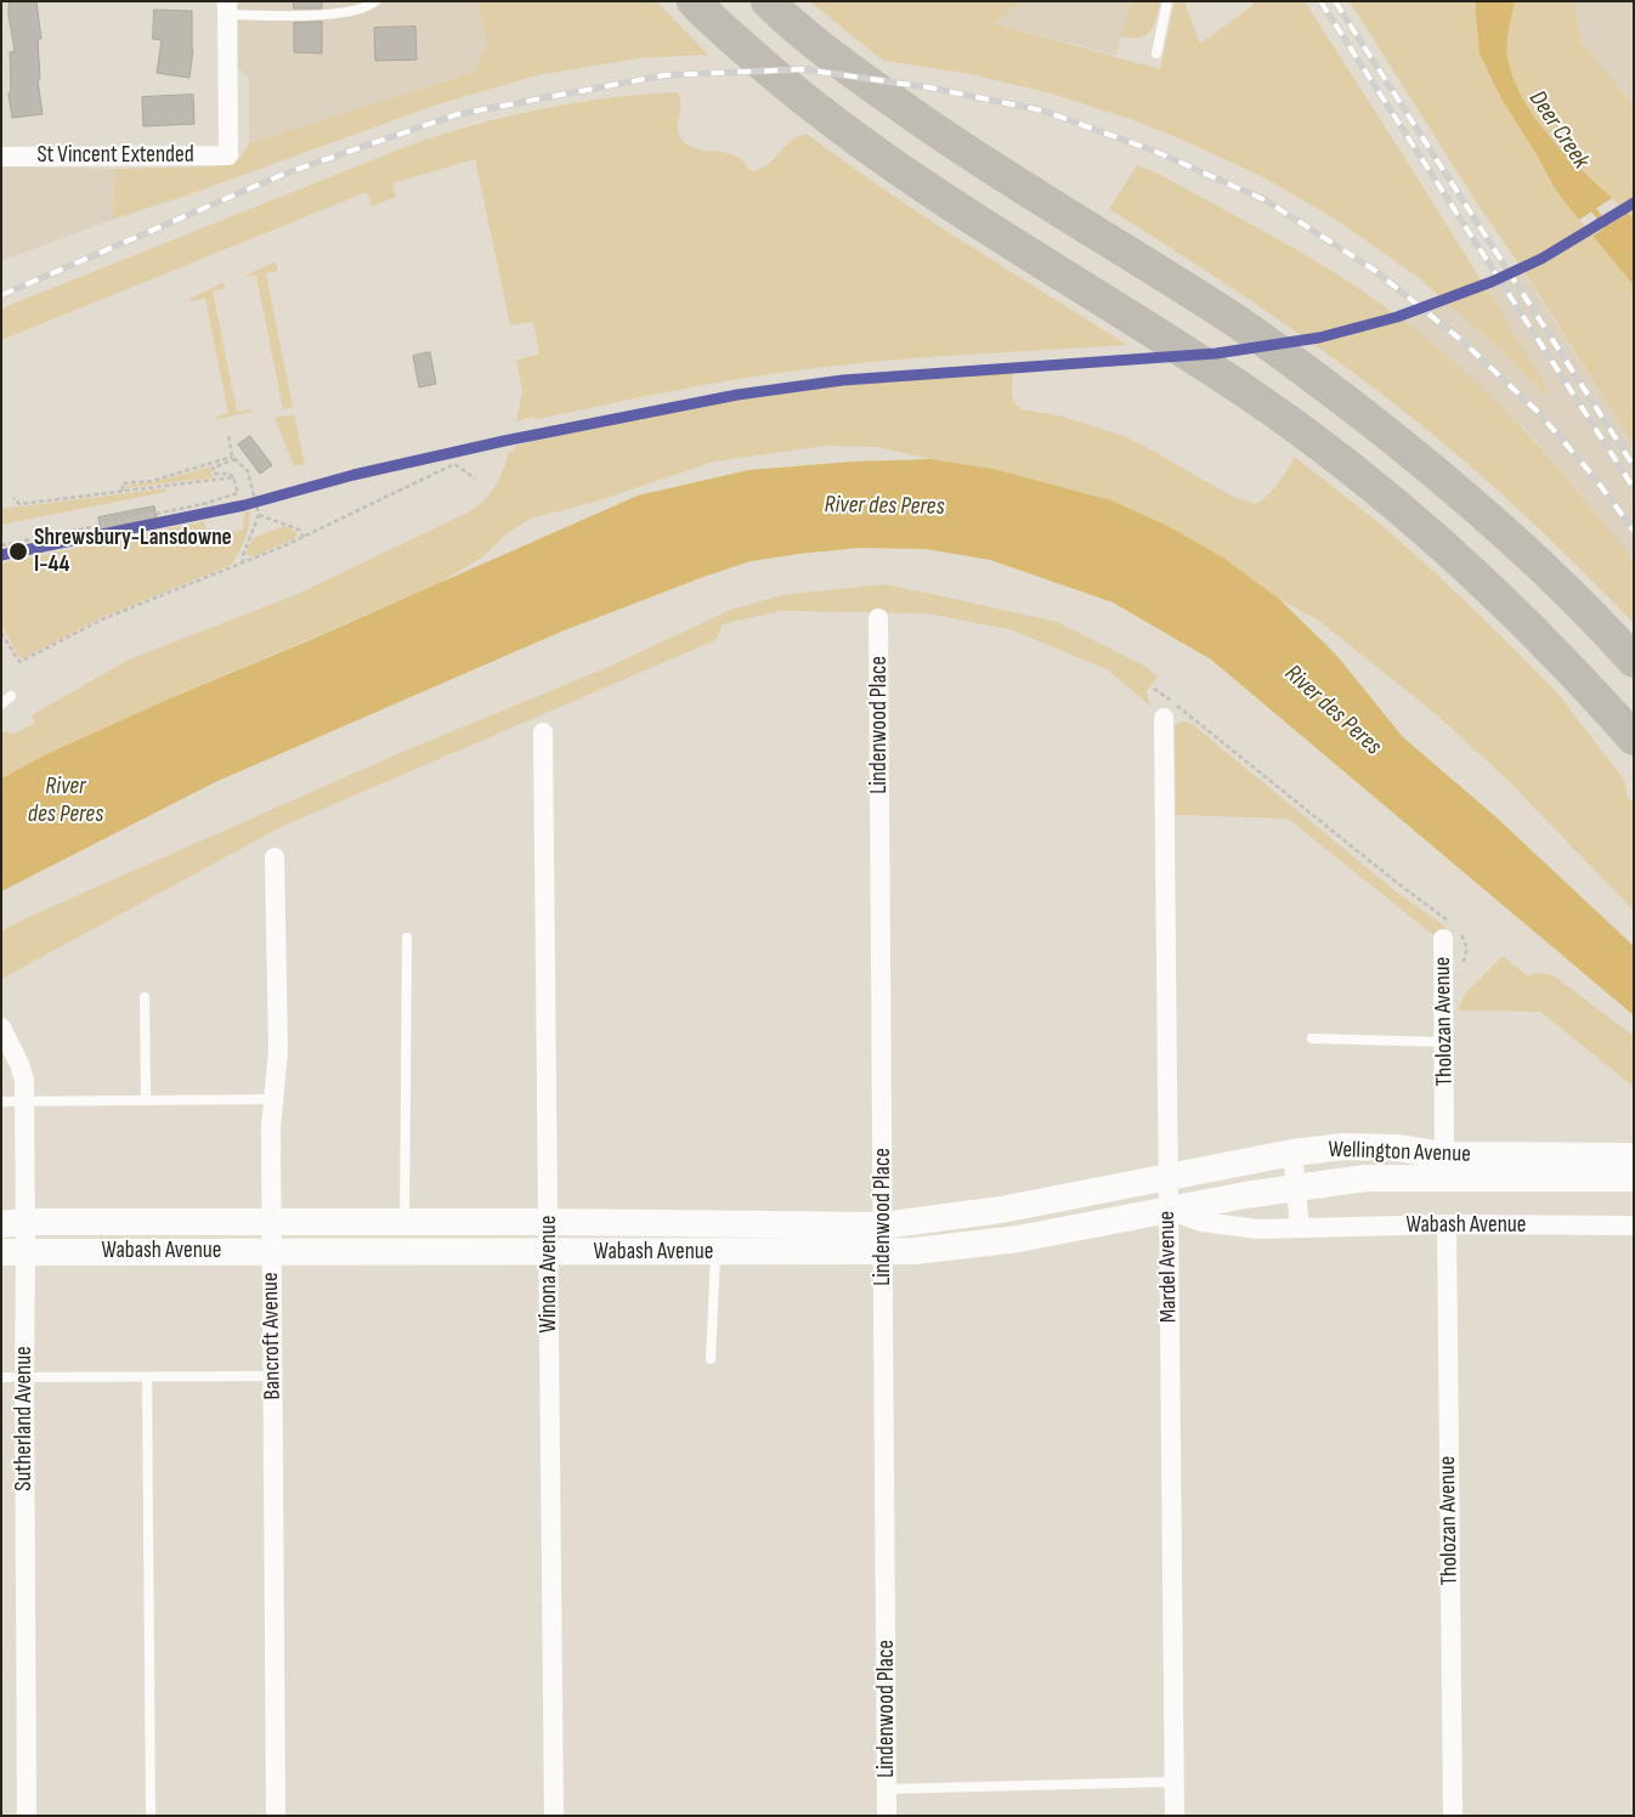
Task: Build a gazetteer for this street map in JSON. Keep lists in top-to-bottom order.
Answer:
{
  "streets": {
    "main road": ["Wellington Avenue", "Wabash Avenue"],
    "street": [
      "St Vincent Extended",
      "Lindenwood Place",
      "Tholozan Avenue",
      "Mardel Avenue",
      "Winona Avenue",
      "Bancroft Avenue",
      "Sutherland Avenue"
    ]
  },
  "crossings": [
    ["Lindenwood Place", "Wabash Avenue"],
    ["Tholozan Avenue", "Wellington Avenue"],
    ["Tholozan Avenue", "Wabash Avenue"],
    ["Wellington Avenue", "Wabash Avenue"],
    ["Wellington Avenue", "Mardel Avenue"],
    ["Wabash Avenue", "Mardel Avenue"],
    ["Wabash Avenue", "Winona Avenue"],
    ["Wabash Avenue", "Bancroft Avenue"],
    ["Wabash Avenue", "Sutherland Avenue"]
  ],
  "water": ["Deer Creek", "River des Peres"],
  "places": ["Shrewsbury-Lansdowne I-44"]
}
